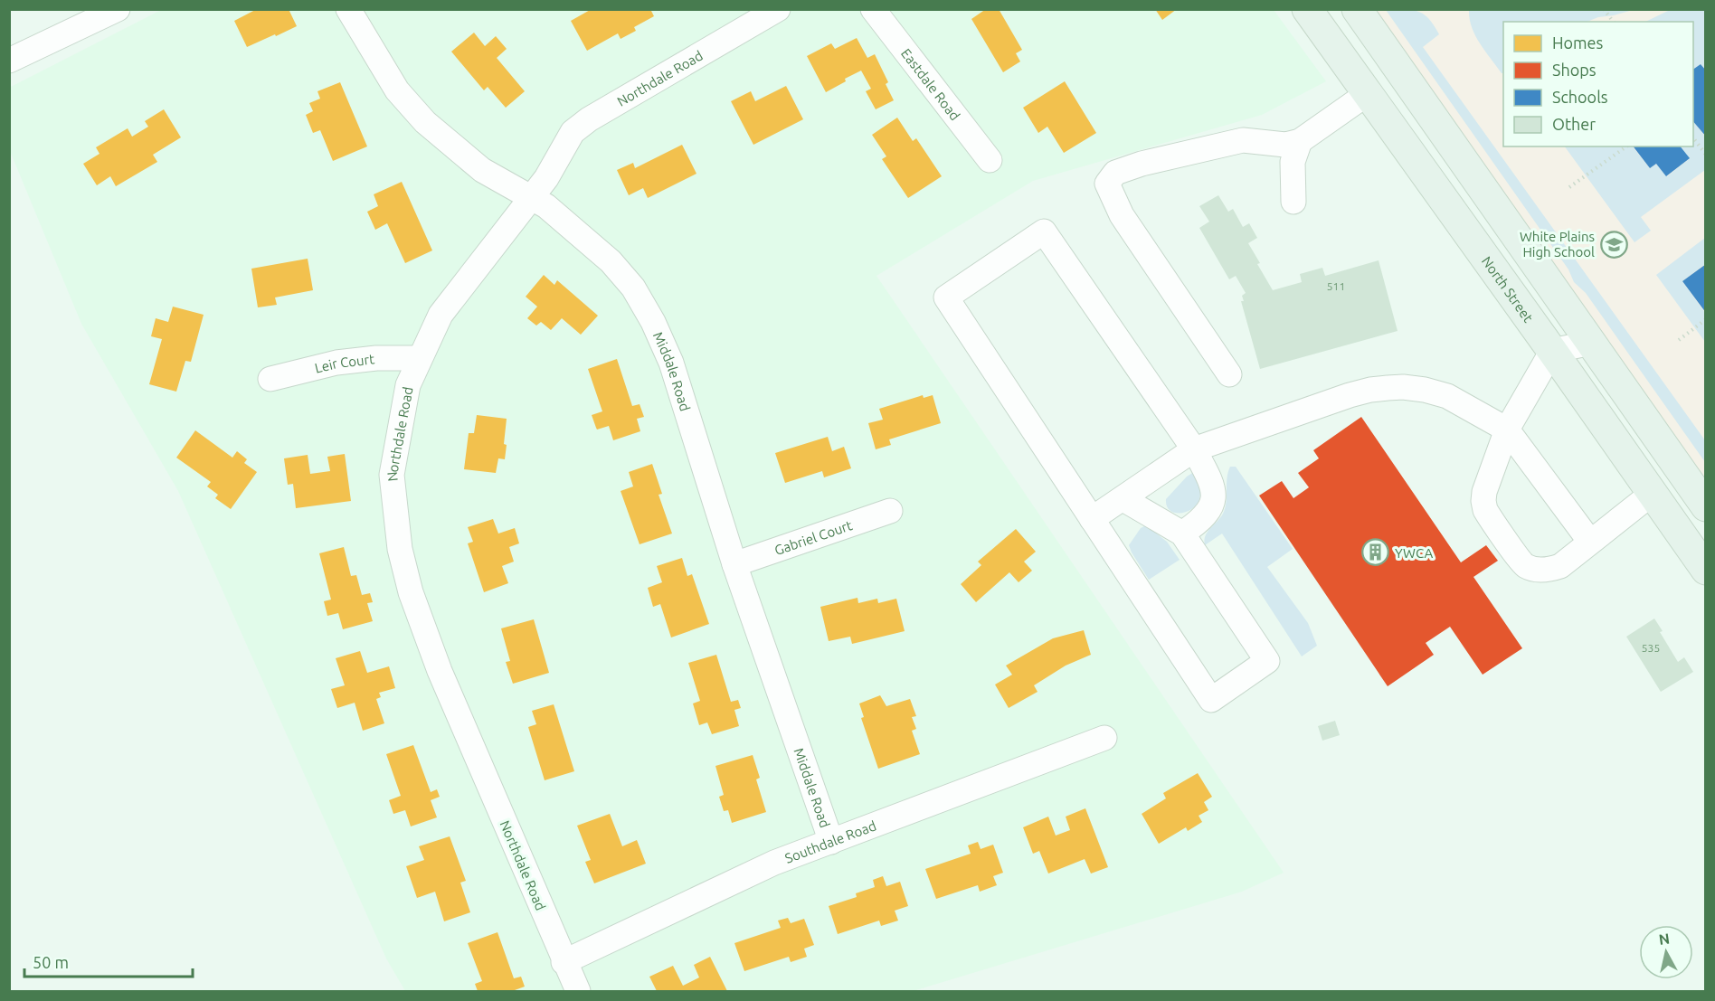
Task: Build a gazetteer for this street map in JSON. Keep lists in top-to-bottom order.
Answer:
{
  "streets": {
    "main road": ["North Street"],
    "street": [
      "Northdale Road",
      "Eastdale Road",
      "Leir Court",
      "Middale Road",
      "Gabriel Court",
      "Southdale Road"
    ]
  },
  "crossings": [
    ["Northdale Road", "Leir Court"],
    ["Northdale Road", "Middale Road"],
    ["Northdale Road", "Southdale Road"],
    ["Middale Road", "Gabriel Court"],
    ["Middale Road", "Southdale Road"]
  ],
  "places": {
    "school or university": ["White Plains High School"],
    "building": ["YWCA"]
  },
  "house_numbers": ["511", "535"],
  "legend": [
    "Homes",
    "Shops",
    "Schools",
    "Other"
  ],
  "scale_bar": "50 m",
  "north": "top"
}
